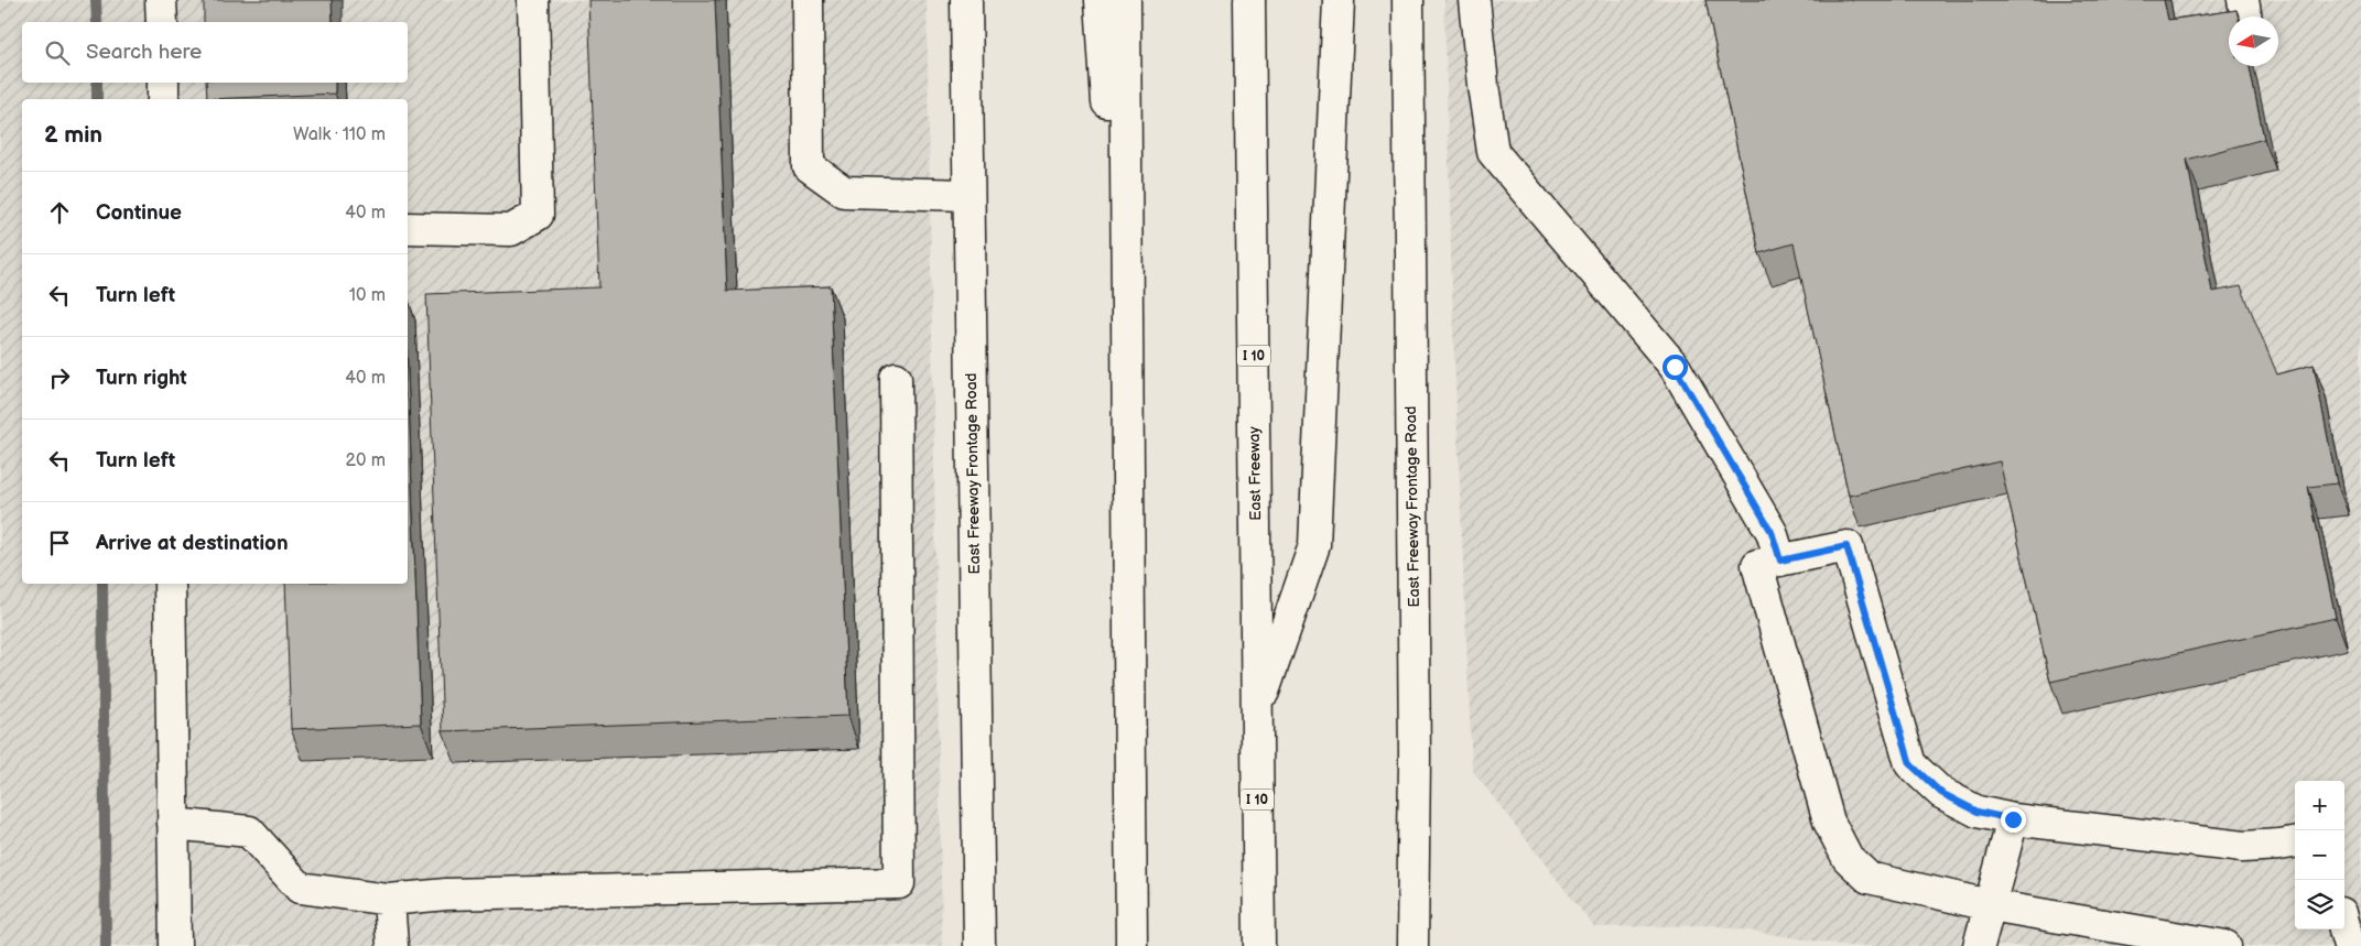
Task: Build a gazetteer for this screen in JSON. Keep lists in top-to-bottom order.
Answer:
{
  "streets": {
    "main road": ["I 10", "East Freeway Frontage Road", "East Freeway"]
  },
  "north": "left",
  "page": {
    "search": "Search here",
    "heading": ["2 min", "Walk · 110 m"],
    "list": [
      ["Continue", "40 m"],
      ["Turn left", "10 m"],
      ["Turn right", "40 m"],
      ["Turn left", "20 m"],
      "Arrive at destination"
    ],
    "map_buttons": ["+", "−"]
  }
}
